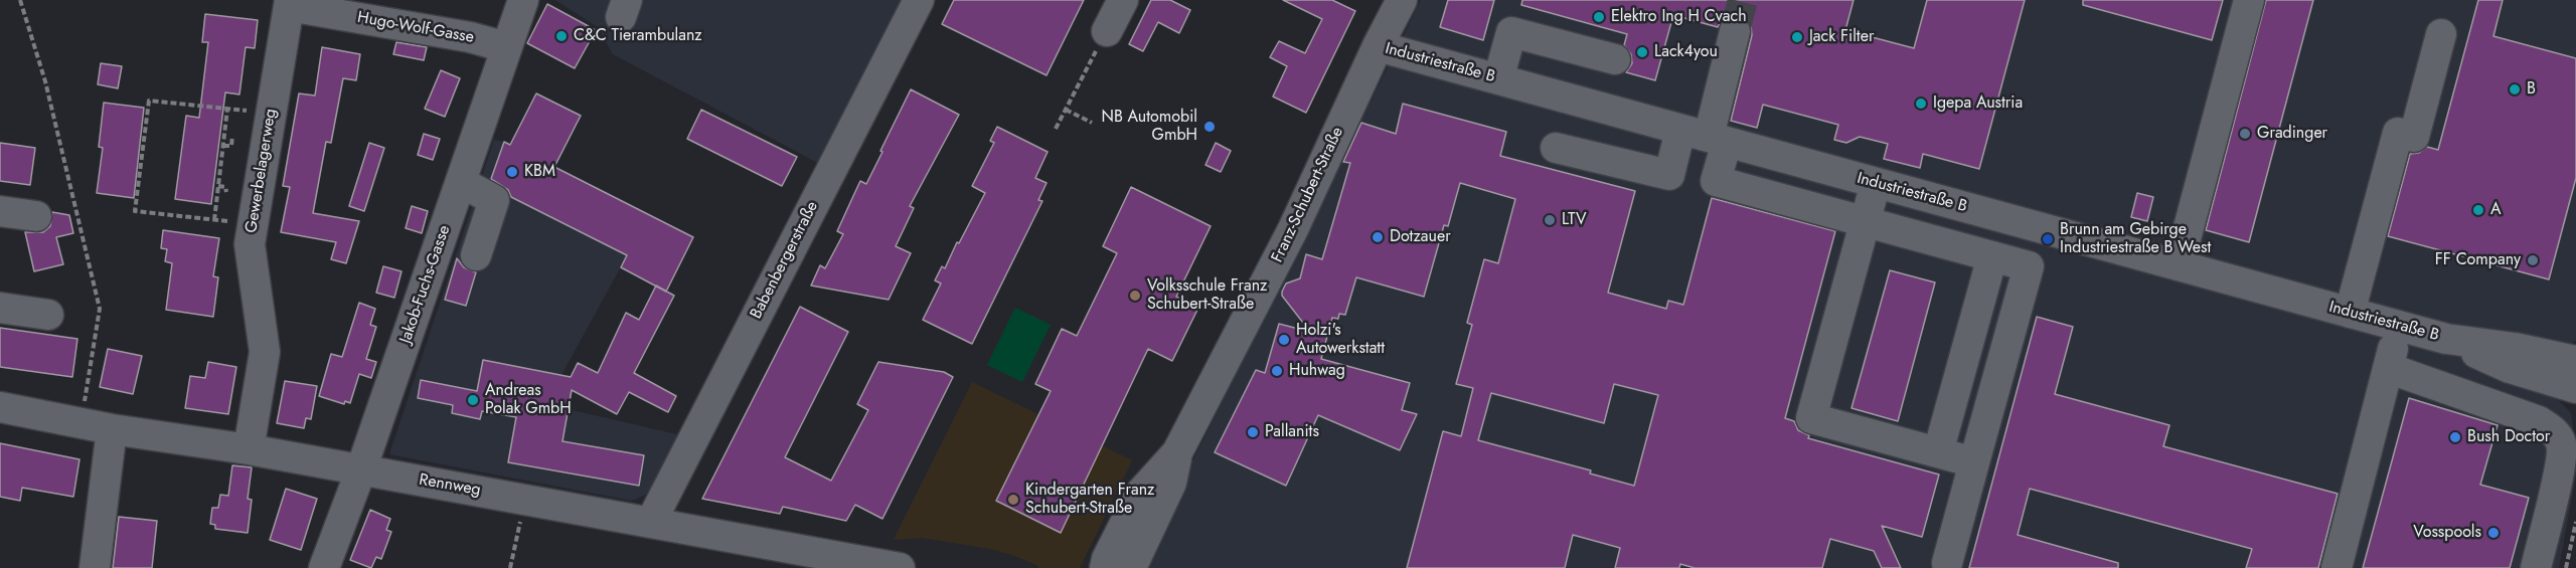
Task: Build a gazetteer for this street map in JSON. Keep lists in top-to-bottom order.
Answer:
{
  "streets": {
    "street": [
      "Hugo-Wolf-Gasse",
      "Industriestraße B",
      "Gewerbelagerweg",
      "Franz-Schubert-Straße",
      "Babenbergerstraße",
      "Jakob-Fuchs-Gasse",
      "Rennweg"
    ]
  },
  "crossings": [
    ["Hugo-Wolf-Gasse", "Gewerbelagerweg"],
    ["Hugo-Wolf-Gasse", "Jakob-Fuchs-Gasse"],
    ["Industriestraße B", "Franz-Schubert-Straße"],
    ["Gewerbelagerweg", "Rennweg"],
    ["Babenbergerstraße", "Rennweg"],
    ["Jakob-Fuchs-Gasse", "Rennweg"]
  ],
  "places": [
    "Elektro Ing H Cvach",
    "C&C Tierambulanz",
    "Jack Filter",
    "Lack4you",
    "B",
    "Igepa Austria",
    "NB Automobil GmbH",
    "Gradinger",
    "KBM",
    "A",
    "LTV",
    "Dotzauer",
    "Brunn am Gebirge Industriestraße B West",
    "FF Company",
    "Volksschule Franz Schubert-Straße",
    "Holzi's Autowerkstatt",
    "Huhwag",
    "Andreas Polak GmbH",
    "Pallanits",
    "Bush Doctor",
    "Kindergarten Franz Schubert-Straße",
    "Vosspools"
  ]
}
